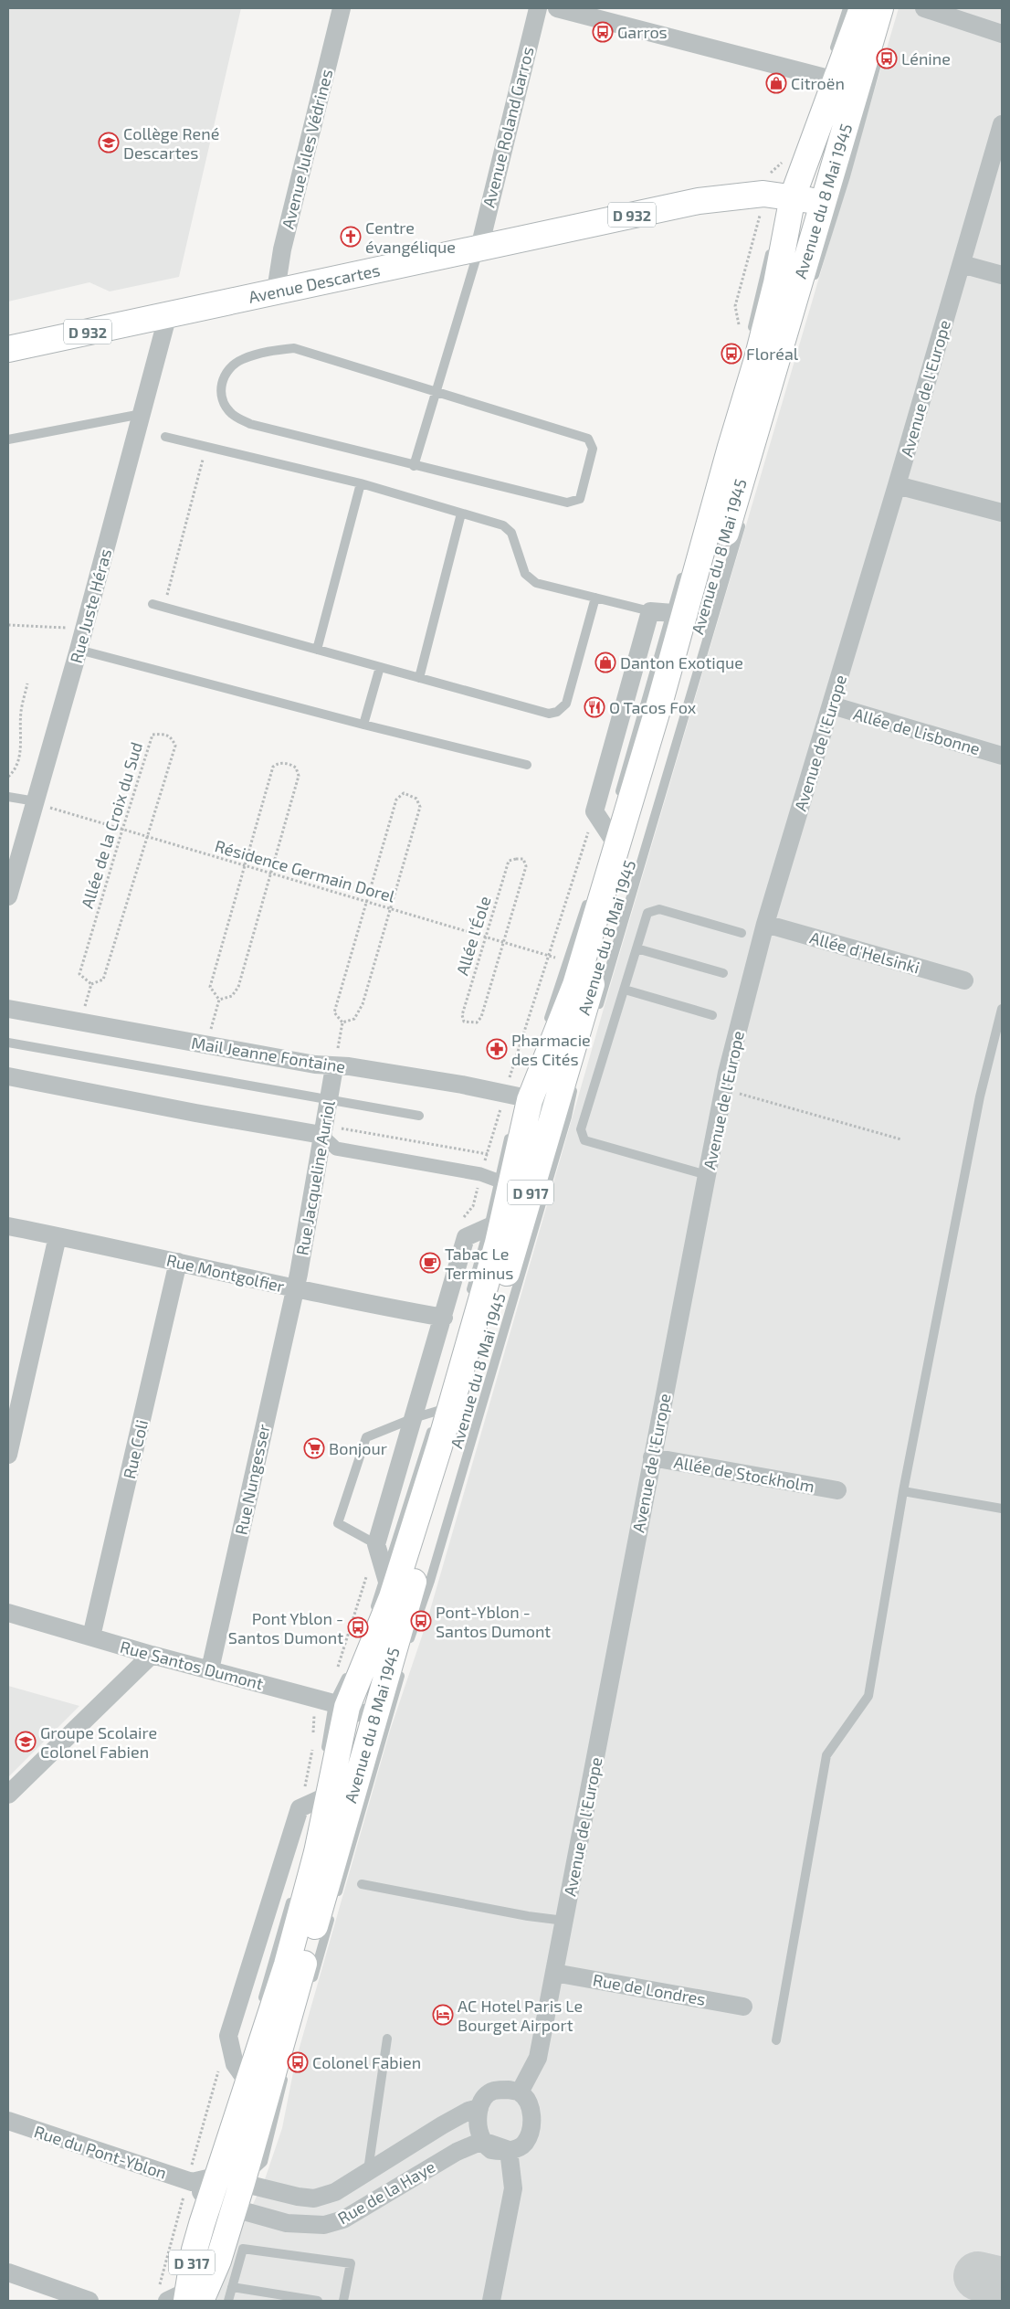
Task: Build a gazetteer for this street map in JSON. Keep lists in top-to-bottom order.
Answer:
{
  "streets": {
    "main road": [
      "Avenue du 8 Mai 1945",
      "D 932",
      "Avenue Descartes",
      "D 917",
      "D 317"
    ],
    "street": [
      "Avenue Roland Garros",
      "Avenue Jules Védrines",
      "Avenue de l'Europe",
      "Rue Juste Héras",
      "Allée de Lisbonne",
      "Allée d'Helsinki",
      "Mail Jeanne Fontaine",
      "Rue Jacqueline Auriol",
      "Rue Montgolfier",
      "Rue Coli",
      "Allée de Stockholm",
      "Rue Nungesser",
      "Rue Santos Dumont",
      "Rue de Londres",
      "Rue du Pont-Yblon",
      "Rue de la Haye"
    ],
    "path": ["Allée de la Croix du Sud", "Résidence Germain Dorel", "Allée l'Éole"]
  },
  "crossings": [
    ["Avenue Roland Garros", "Avenue Descartes"],
    ["Avenue Jules Védrines", "Avenue Descartes"],
    ["Avenue du 8 Mai 1945", "Avenue Descartes"],
    ["Avenue du 8 Mai 1945", "Mail Jeanne Fontaine"],
    ["Avenue du 8 Mai 1945", "Rue Santos Dumont"],
    ["Avenue du 8 Mai 1945", "Rue de la Haye"],
    ["Avenue du 8 Mai 1945", "D 317"],
    ["Avenue Descartes", "Rue Juste Héras"],
    ["Avenue de l'Europe", "Allée de Lisbonne"],
    ["Avenue de l'Europe", "Allée d'Helsinki"],
    ["Avenue de l'Europe", "Allée de Stockholm"],
    ["Avenue de l'Europe", "Rue de Londres"],
    ["Avenue de l'Europe", "Rue de la Haye"],
    ["Rue Juste Héras", "Résidence Germain Dorel"],
    ["Allée de la Croix du Sud", "Résidence Germain Dorel"],
    ["Allée de la Croix du Sud", "Mail Jeanne Fontaine"],
    ["Résidence Germain Dorel", "Allée l'Éole"],
    ["Mail Jeanne Fontaine", "Rue Jacqueline Auriol"],
    ["Rue Jacqueline Auriol", "Rue Montgolfier"],
    ["Rue Jacqueline Auriol", "Rue Nungesser"],
    ["Rue Montgolfier", "Rue Coli"],
    ["Rue Montgolfier", "Rue Nungesser"],
    ["Rue Coli", "Rue Santos Dumont"],
    ["Rue Nungesser", "Rue Santos Dumont"],
    ["Rue de la Haye", "D 317"]
  ],
  "places": {
    "bus stop": [
      "Garros",
      "Lénine",
      "Floréal",
      "Pont-Yblon - Santos Dumont",
      "Pont Yblon - Santos Dumont",
      "Colonel Fabien"
    ],
    "shop": ["Citroën", "Danton Exotique"],
    "school or university": ["Collège René Descartes", "Groupe Scolaire Colonel Fabien"],
    "church": ["Centre évangélique"],
    "restaurant": ["O Tacos Fox"],
    "pharmacy": ["Pharmacie des Cités"],
    "cafe": ["Tabac Le Terminus"],
    "supermarket": ["Bonjour"],
    "hotel": ["AC Hotel Paris Le Bourget Airport"]
  }
}
